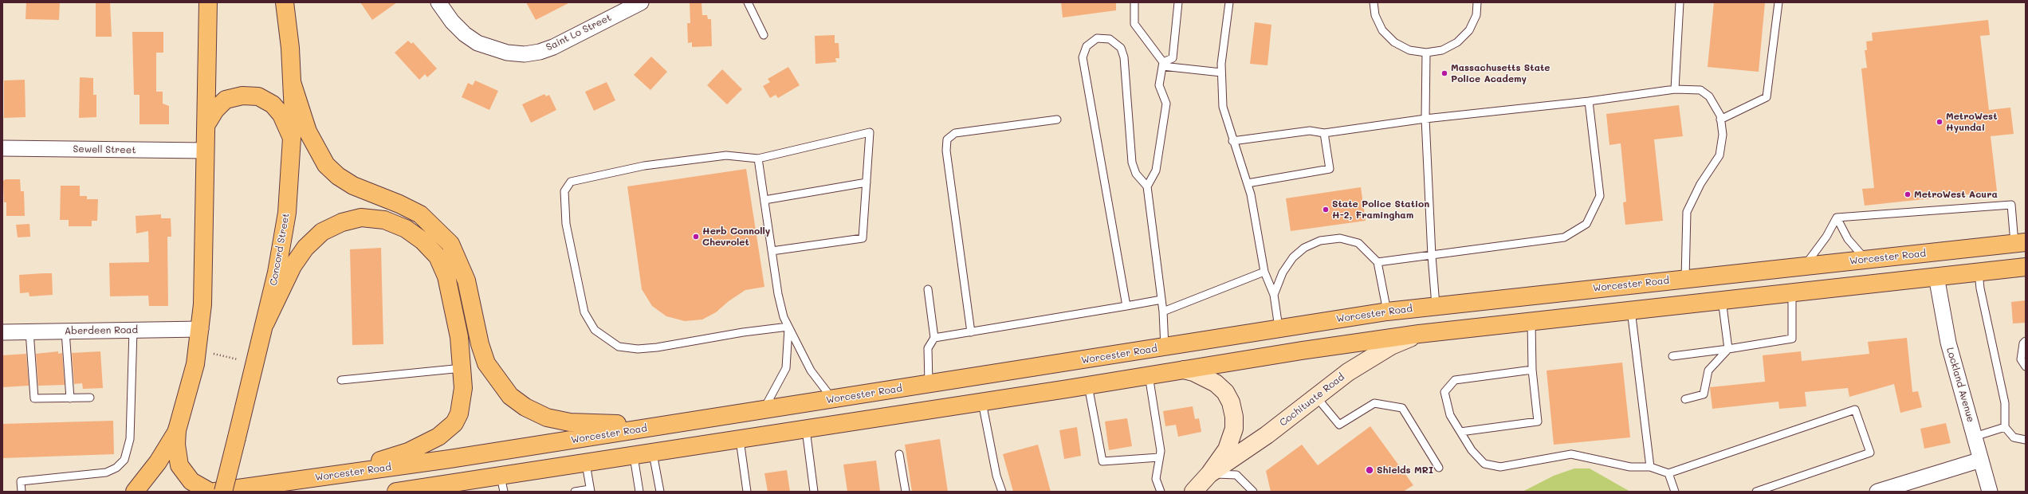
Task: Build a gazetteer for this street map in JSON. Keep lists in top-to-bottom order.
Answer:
{
  "streets": {
    "main road": ["Concord Street", "Worcester Road", "Cochituate Road"],
    "street": [
      "Saint Lo Street",
      "Sewell Street",
      "Aberdeen Road",
      "Lockland Avenue"
    ]
  },
  "places": [
    "Massachusetts State Police Academy",
    "MetroWest Hyundai",
    "MetroWest Acura",
    "State Police Station H-2, Framingham",
    "Herb Connolly Chevrolet",
    "Shields MRI"
  ]
}
